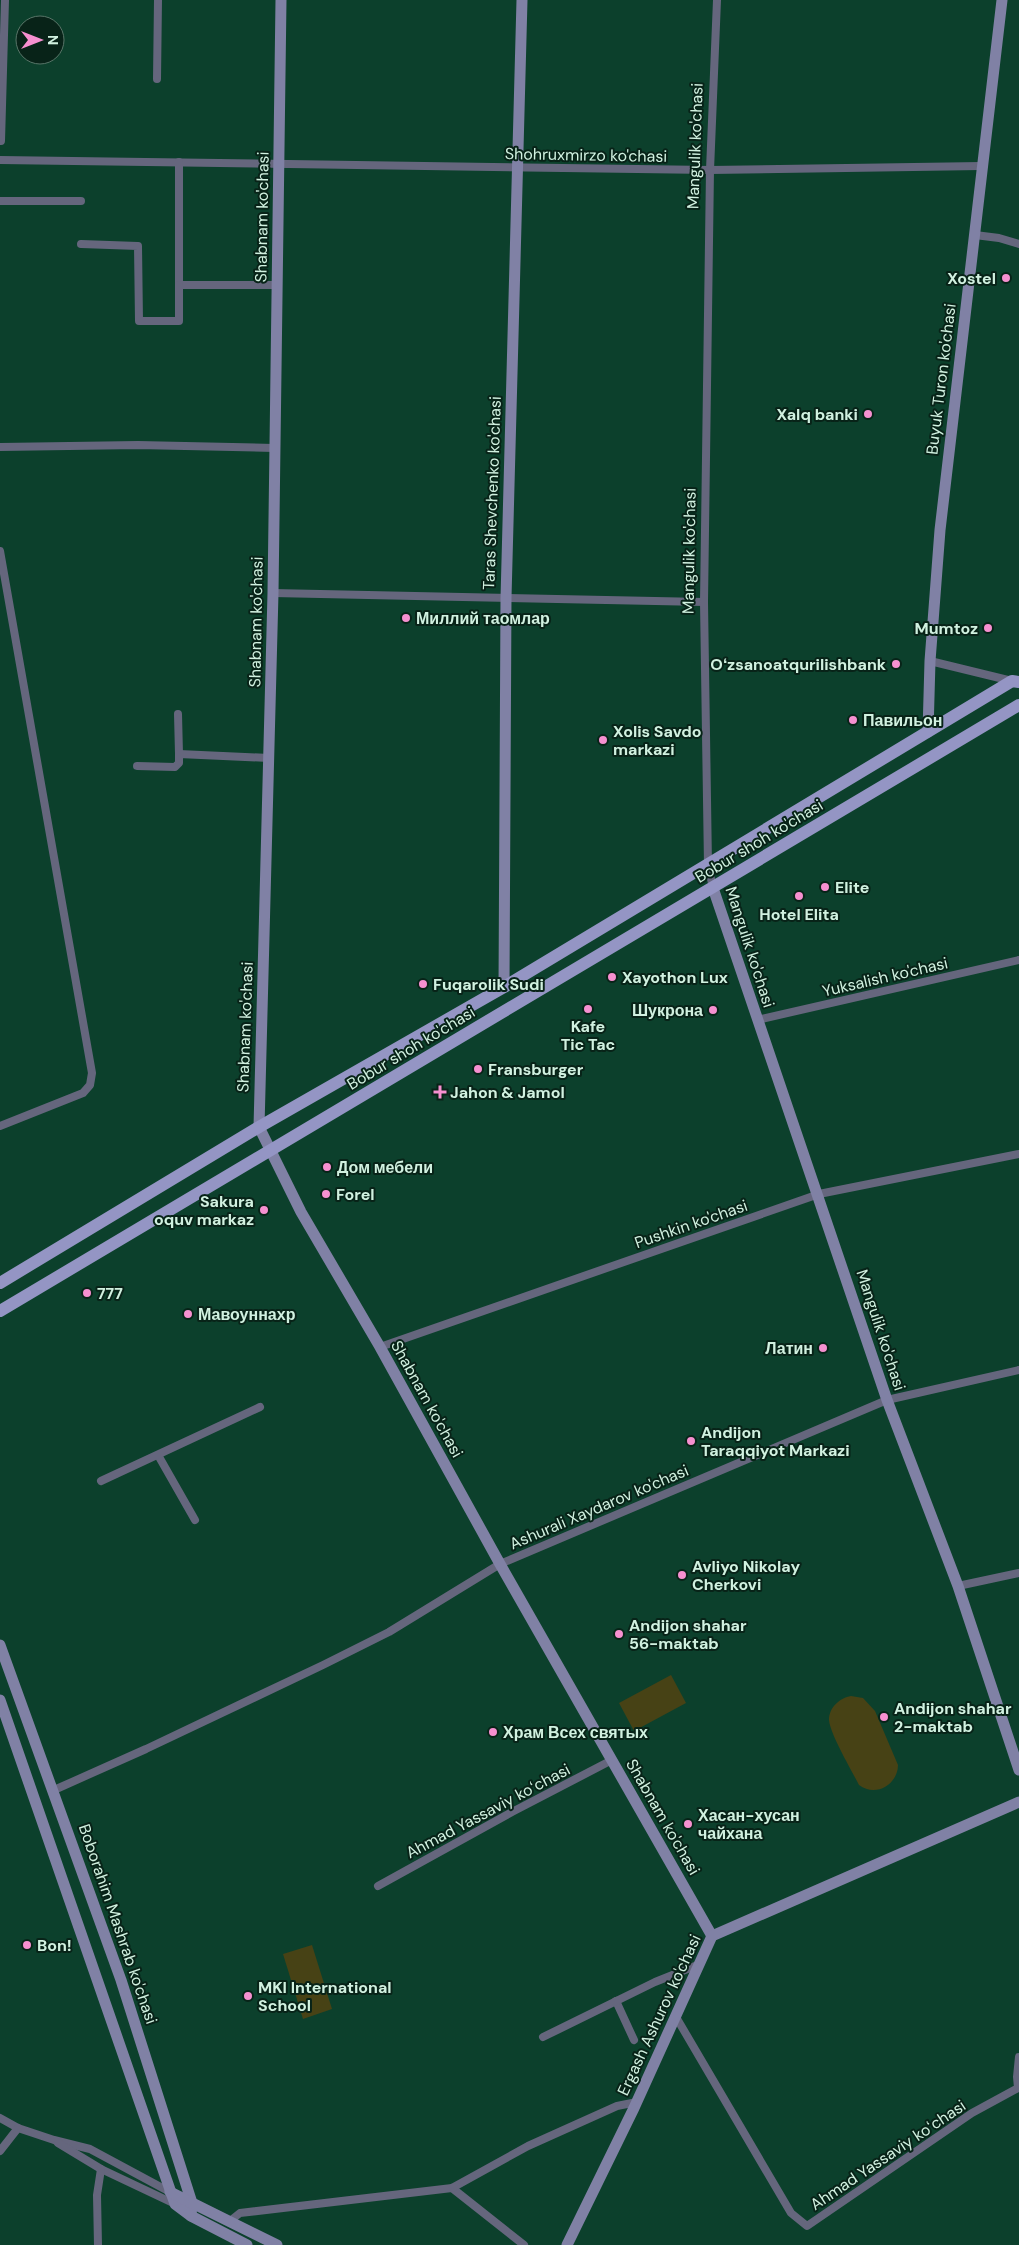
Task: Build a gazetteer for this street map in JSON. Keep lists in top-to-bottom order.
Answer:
{
  "streets": {
    "main road": ["Bobur shoh ko'chasi"],
    "street": [
      "Mangulik ko'chasi",
      "Shohruxmirzo ko'chasi",
      "Shabnam ko'chasi",
      "Buyuk Turon ko'chasi",
      "Taras Shevchenko ko'chasi",
      "Yuksalish ko'chasi",
      "Pushkin ko'chasi",
      "Ashurali Xaydarov ko'chasi",
      "Ahmad Yassaviy koʻchasi",
      "Boborahim Mashrab ko'chasi",
      "Ergash Ashurov ko'chasi"
    ]
  },
  "crossings": [
    ["Mangulik ko'chasi", "Shohruxmirzo ko'chasi"],
    ["Mangulik ko'chasi", "Bobur shoh ko'chasi"],
    ["Mangulik ko'chasi", "Yuksalish ko'chasi"],
    ["Mangulik ko'chasi", "Pushkin ko'chasi"],
    ["Mangulik ko'chasi", "Ashurali Xaydarov ko'chasi"],
    ["Shohruxmirzo ko'chasi", "Shabnam ko'chasi"],
    ["Shohruxmirzo ko'chasi", "Buyuk Turon ko'chasi"],
    ["Shohruxmirzo ko'chasi", "Taras Shevchenko ko'chasi"],
    ["Shabnam ko'chasi", "Bobur shoh ko'chasi"],
    ["Shabnam ko'chasi", "Pushkin ko'chasi"],
    ["Shabnam ko'chasi", "Ashurali Xaydarov ko'chasi"],
    ["Shabnam ko'chasi", "Ahmad Yassaviy koʻchasi"],
    ["Shabnam ko'chasi", "Ergash Ashurov ko'chasi"],
    ["Buyuk Turon ko'chasi", "Bobur shoh ko'chasi"],
    ["Taras Shevchenko ko'chasi", "Bobur shoh ko'chasi"],
    ["Ashurali Xaydarov ko'chasi", "Boborahim Mashrab ko'chasi"],
    ["Ahmad Yassaviy koʻchasi", "Ergash Ashurov ko'chasi"]
  ],
  "places": {
    "other": [
      "Xostel",
      "Xalq banki",
      "Миллий таомлар",
      "Mumtoz",
      "Oʻzsanoatqurilishbank",
      "Павильон",
      "Xolis Savdo markazi",
      "Elite",
      "Hotel Elita",
      "Xayothon Lux",
      "Fuqarolik Sudi",
      "Kafe Tic Tac",
      "Шукрона",
      "Fransburger",
      "Дом мебели",
      "Forel",
      "Sakura oquv markaz",
      "777",
      "Мавоуннахр",
      "Латин",
      "Andijon Taraqqiyot Markazi",
      "Avliyo Nikolay Cherkovi",
      "Andijon shahar 56-maktab",
      "Andijon shahar 2-maktab",
      "Храм Всех святых",
      "Хасан-хусан чайхана",
      "Bon!",
      "MKI International School"
    ],
    "health": ["Jahon & Jamol"]
  },
  "north": "right"
}
